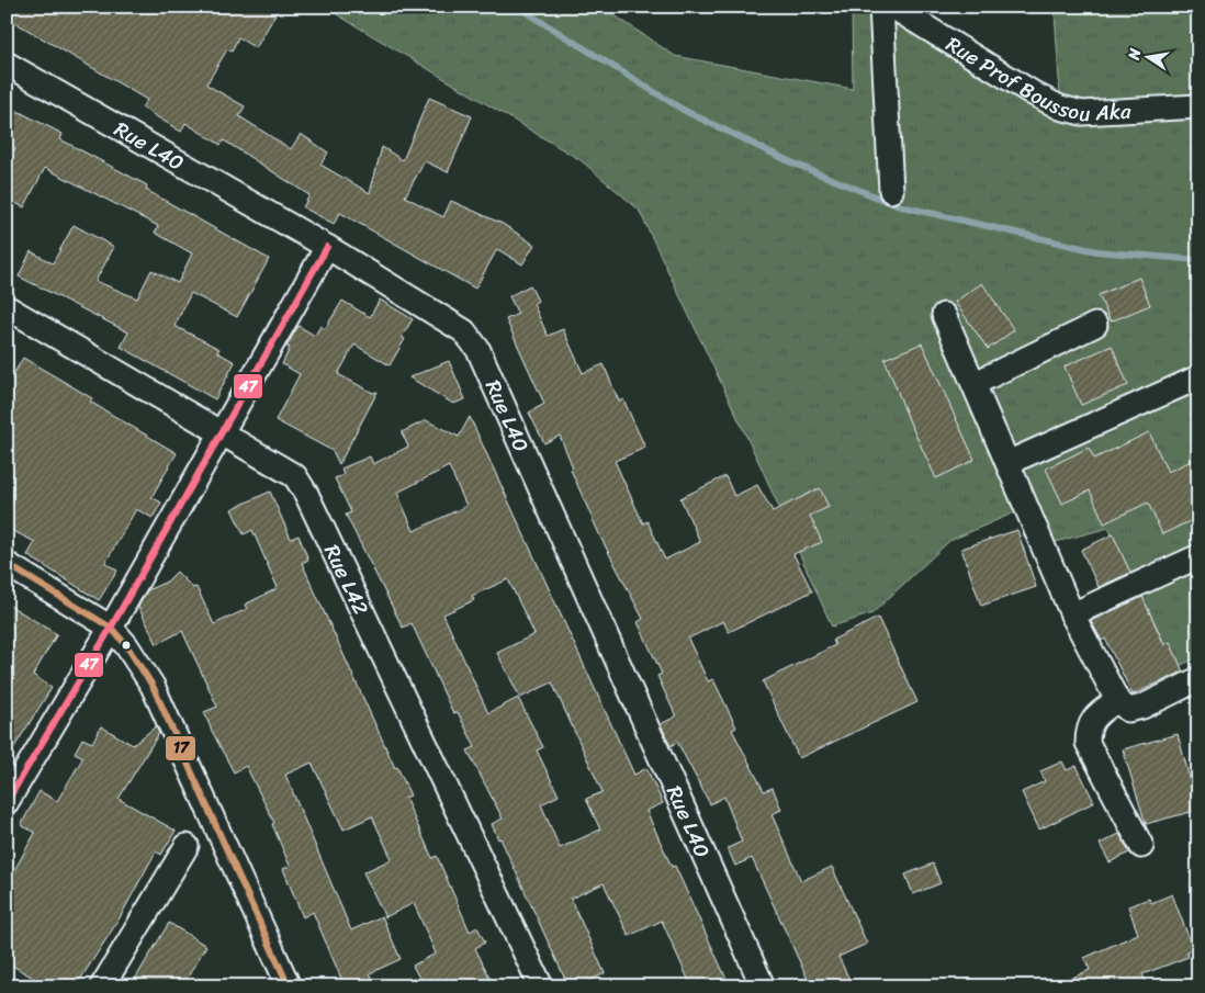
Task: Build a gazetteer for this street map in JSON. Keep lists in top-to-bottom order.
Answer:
{
  "streets": {
    "street": ["Rue Prof Boussou Aka", "Rue L40", "Rue L42"]
  },
  "lines": ["transit line 47", "transit line 17"],
  "north": "left"
}
